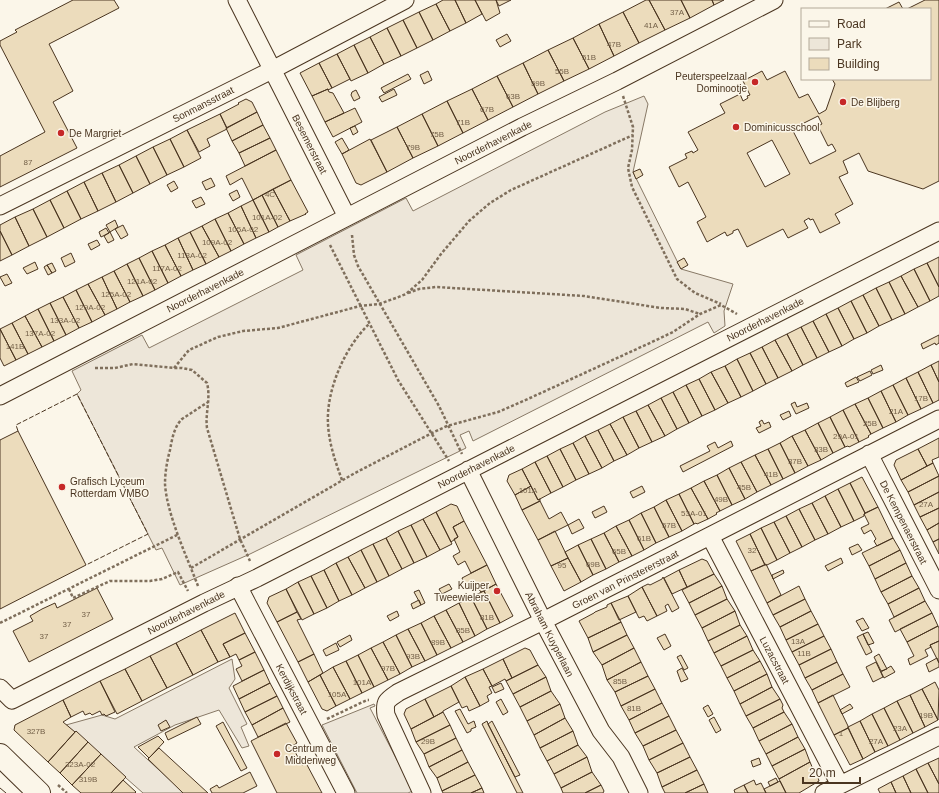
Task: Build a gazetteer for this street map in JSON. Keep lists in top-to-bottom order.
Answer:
{
  "streets": {
    "street": [
      "Sonmansstraat",
      "Noorderhavenkade",
      "Besemerstraat",
      "De Kempenaerstraat",
      "Groen van Prinstererstraat",
      "Abraham Kuyperlaan",
      "Luzacstraat",
      "Kerdijkstraat"
    ]
  },
  "crossings": [
    ["Sonmansstraat", "Besemerstraat"],
    ["Noorderhavenkade", "Besemerstraat"],
    ["Noorderhavenkade", "Abraham Kuyperlaan"],
    ["Noorderhavenkade", "Kerdijkstraat"],
    ["De Kempenaerstraat", "Groen van Prinstererstraat"],
    ["Groen van Prinstererstraat", "Abraham Kuyperlaan"],
    ["Groen van Prinstererstraat", "Luzacstraat"]
  ],
  "places": [
    "Peuterspeelzaal Dominootje",
    "De Blijberg",
    "Dominicusschool",
    "De Margriet",
    "Grafisch Lyceum Rotterdam VMBO",
    "Kuijper Tweewielers",
    "Centrum de Middenweg"
  ],
  "house_numbers": [
    "37A",
    "41A",
    "47B",
    "51B",
    "55B",
    "59B",
    "63B",
    "67B",
    "71B",
    "75B",
    "79B",
    "87",
    "4C",
    "101A-02",
    "105A-02",
    "109A-02",
    "113A-02",
    "117A-02",
    "121A-02",
    "125A-02",
    "129A-02",
    "133A-02",
    "137A-02",
    "141B",
    "17B",
    "21A",
    "25B",
    "29A-01",
    "33B",
    "37B",
    "41B",
    "45B",
    "101A",
    "49B",
    "27A",
    "53A-01",
    "57B",
    "61B",
    "32",
    "65B",
    "69B",
    "95",
    "37",
    "81B",
    "37",
    "85B",
    "37",
    "13A",
    "89B",
    "11B",
    "93B",
    "97B",
    "85B",
    "101A",
    "105A",
    "81B",
    "19B",
    "23A",
    "327B",
    "1",
    "29B",
    "27A",
    "323A-02",
    "319B"
  ],
  "legend": ["Road", "Park", "Building"],
  "scale_bar": "20 m"
}
